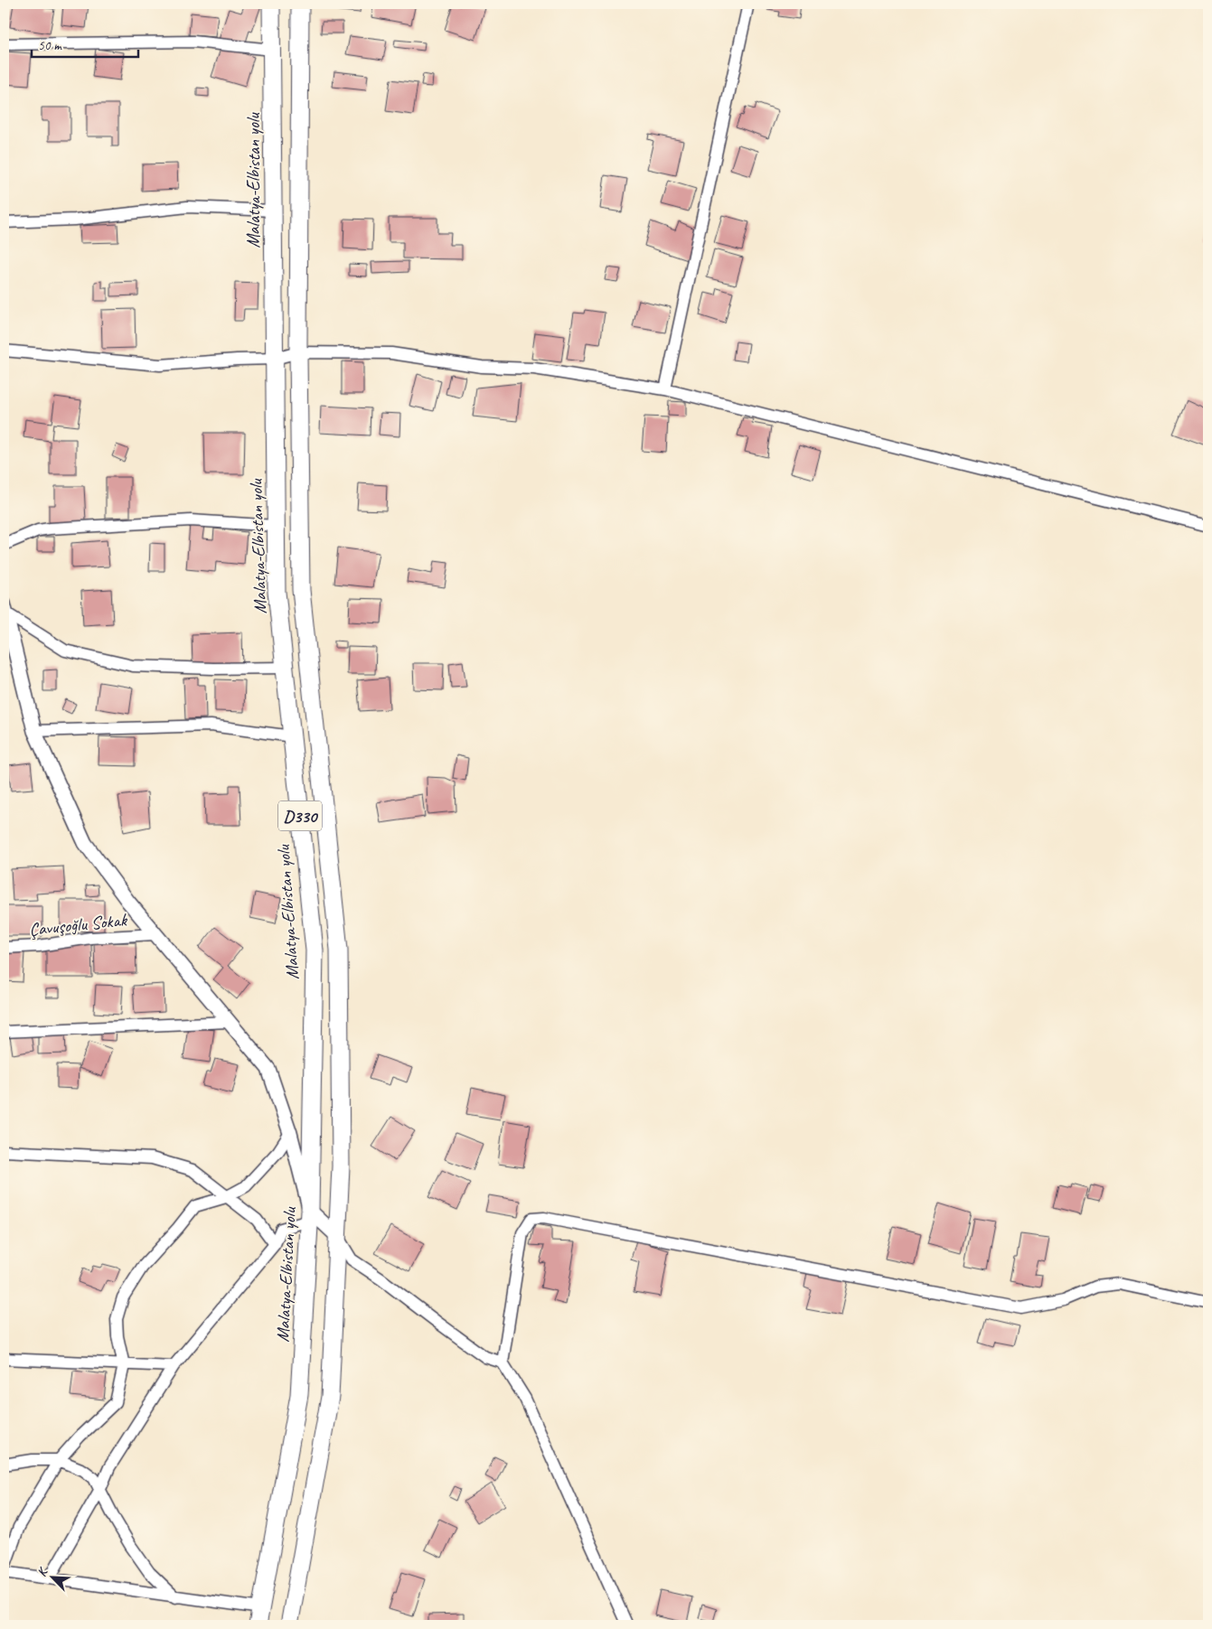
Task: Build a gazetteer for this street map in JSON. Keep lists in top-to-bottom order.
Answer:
{
  "streets": {
    "main road": ["Malatya-Elbistan yolu", "D330"],
    "street": ["Çavuşoğlu Sokak"]
  },
  "scale_bar": "50 m",
  "north": "top left"
}
